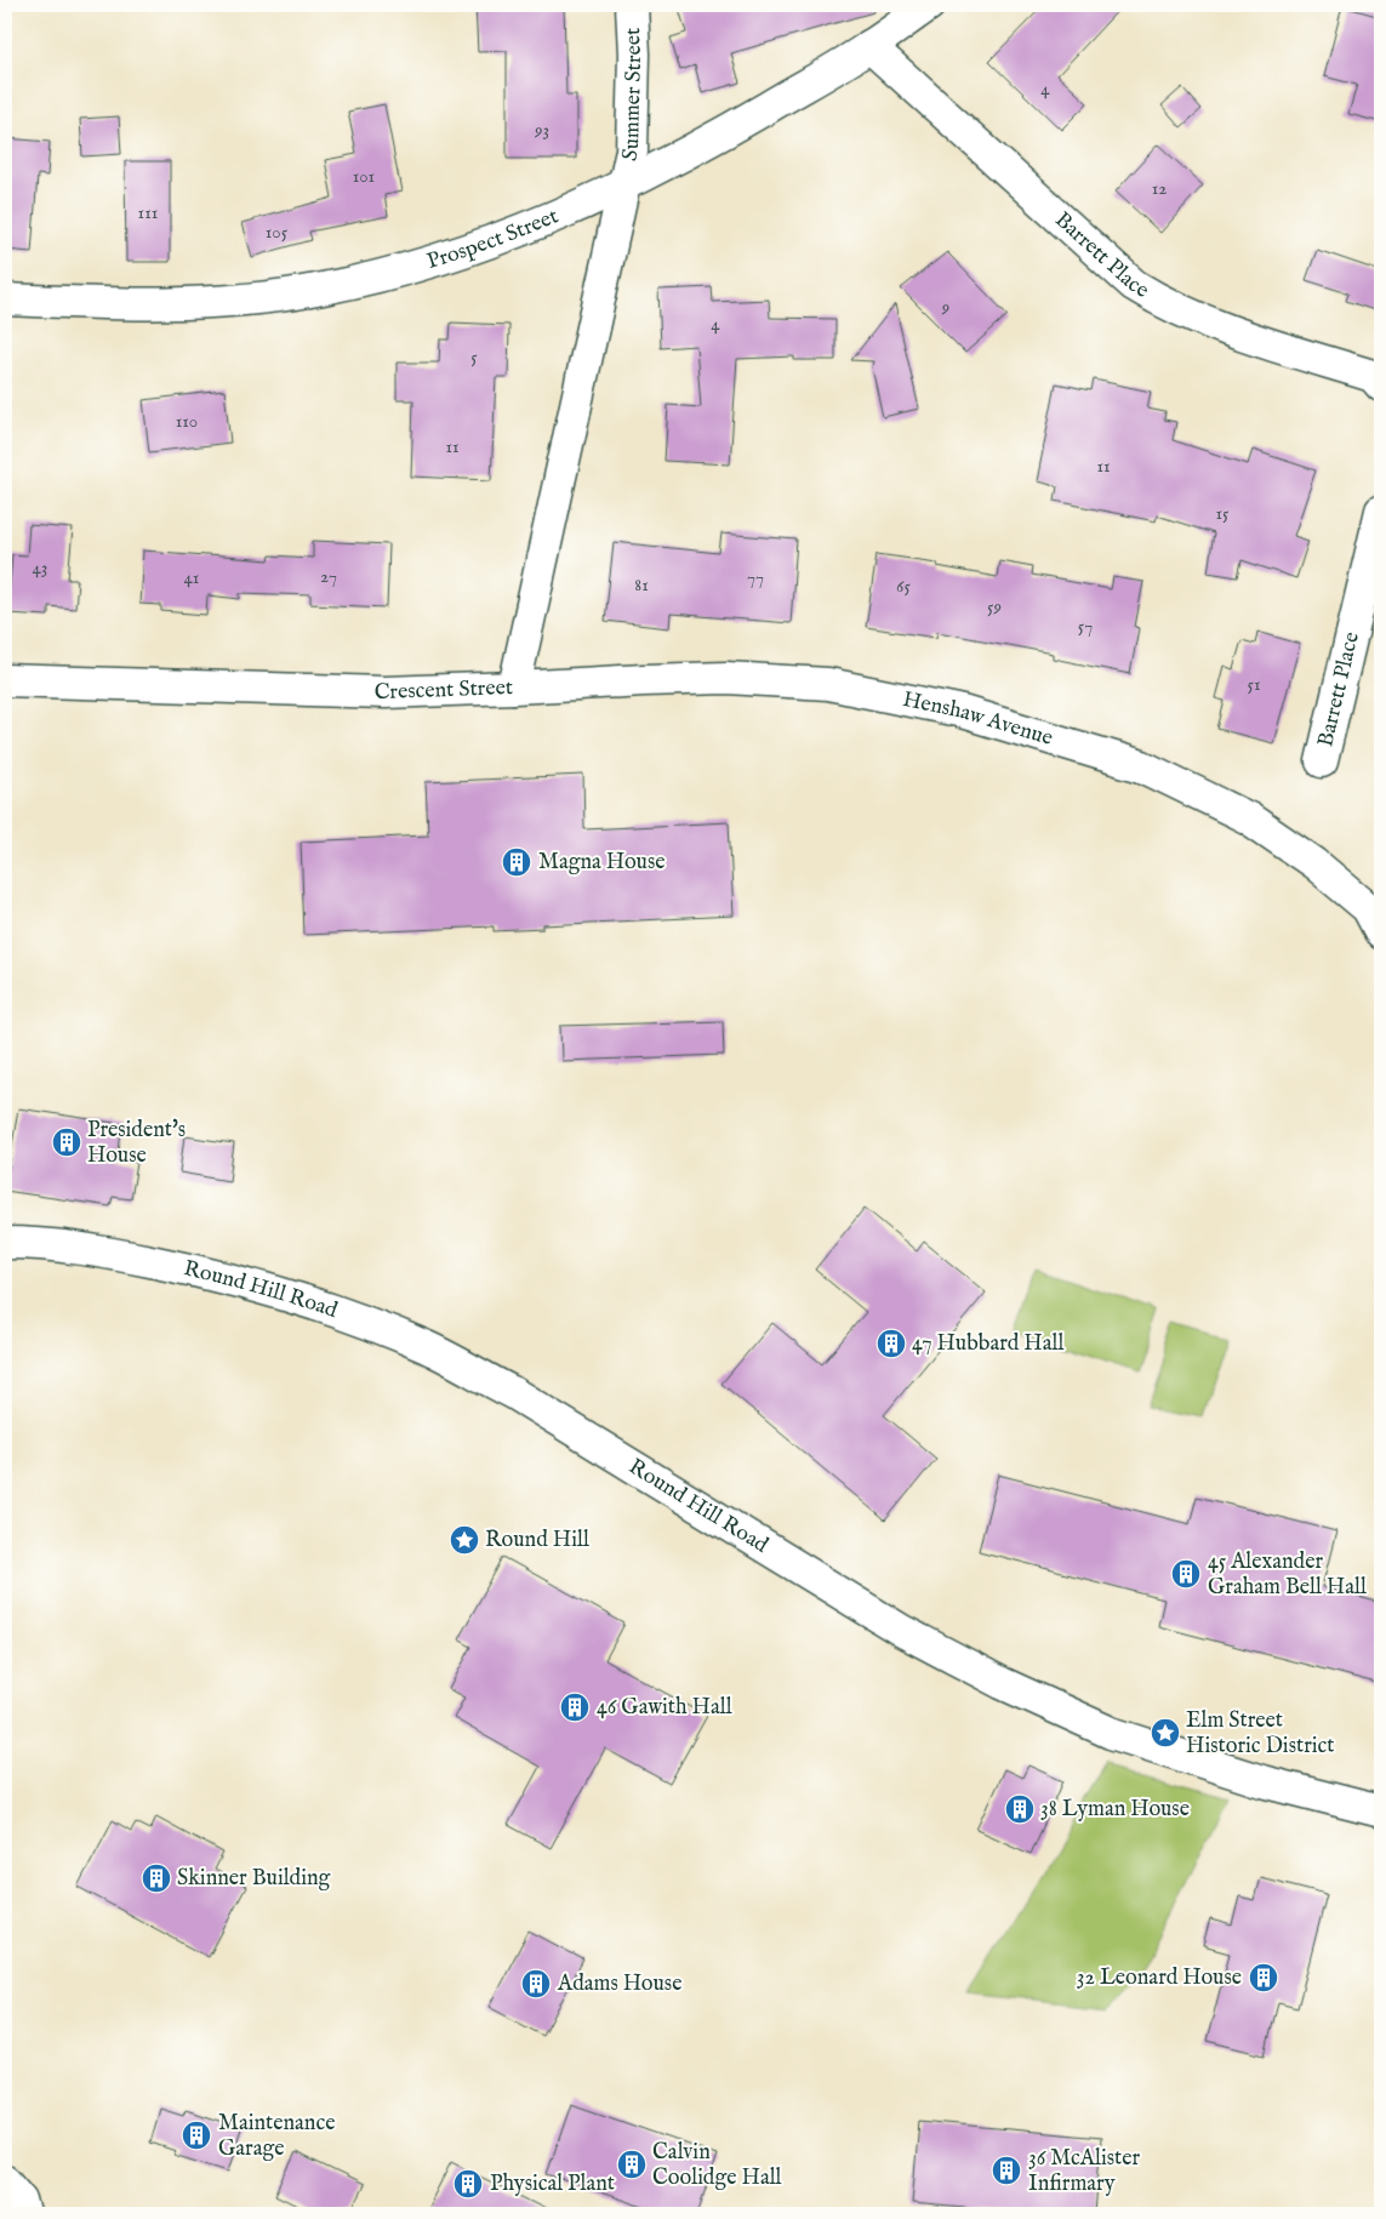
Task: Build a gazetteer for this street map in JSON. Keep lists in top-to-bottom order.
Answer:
{
  "streets": {
    "street": [
      "Summer Street",
      "Prospect Street",
      "Barrett Place",
      "Crescent Street",
      "Henshaw Avenue",
      "Round Hill Road"
    ]
  },
  "crossings": [
    ["Summer Street", "Prospect Street"],
    ["Summer Street", "Crescent Street"],
    ["Prospect Street", "Barrett Place"],
    ["Prospect Street", "Crescent Street"],
    ["Crescent Street", "Henshaw Avenue"]
  ],
  "places": {
    "building": [
      "Magna House",
      "President's House",
      "47 Hubbard Hall",
      "45 Alexander Graham Bell Hall",
      "46 Gawith Hall",
      "38 Lyman House",
      "Skinner Building",
      "32 Leonard House",
      "Adams House",
      "Maintenance Garage",
      "Calvin Coolidge Hall",
      "36 McAlister Infirmary",
      "Physical Plant"
    ],
    "place": ["Round Hill", "Elm Street Historic District"]
  },
  "house_numbers": [
    "4",
    "93",
    "101",
    "12",
    "111",
    "105",
    "9",
    "4",
    "5",
    "110",
    "11",
    "11",
    "15",
    "43",
    "27",
    "41",
    "77",
    "81",
    "65",
    "59",
    "57",
    "51"
  ]
}
